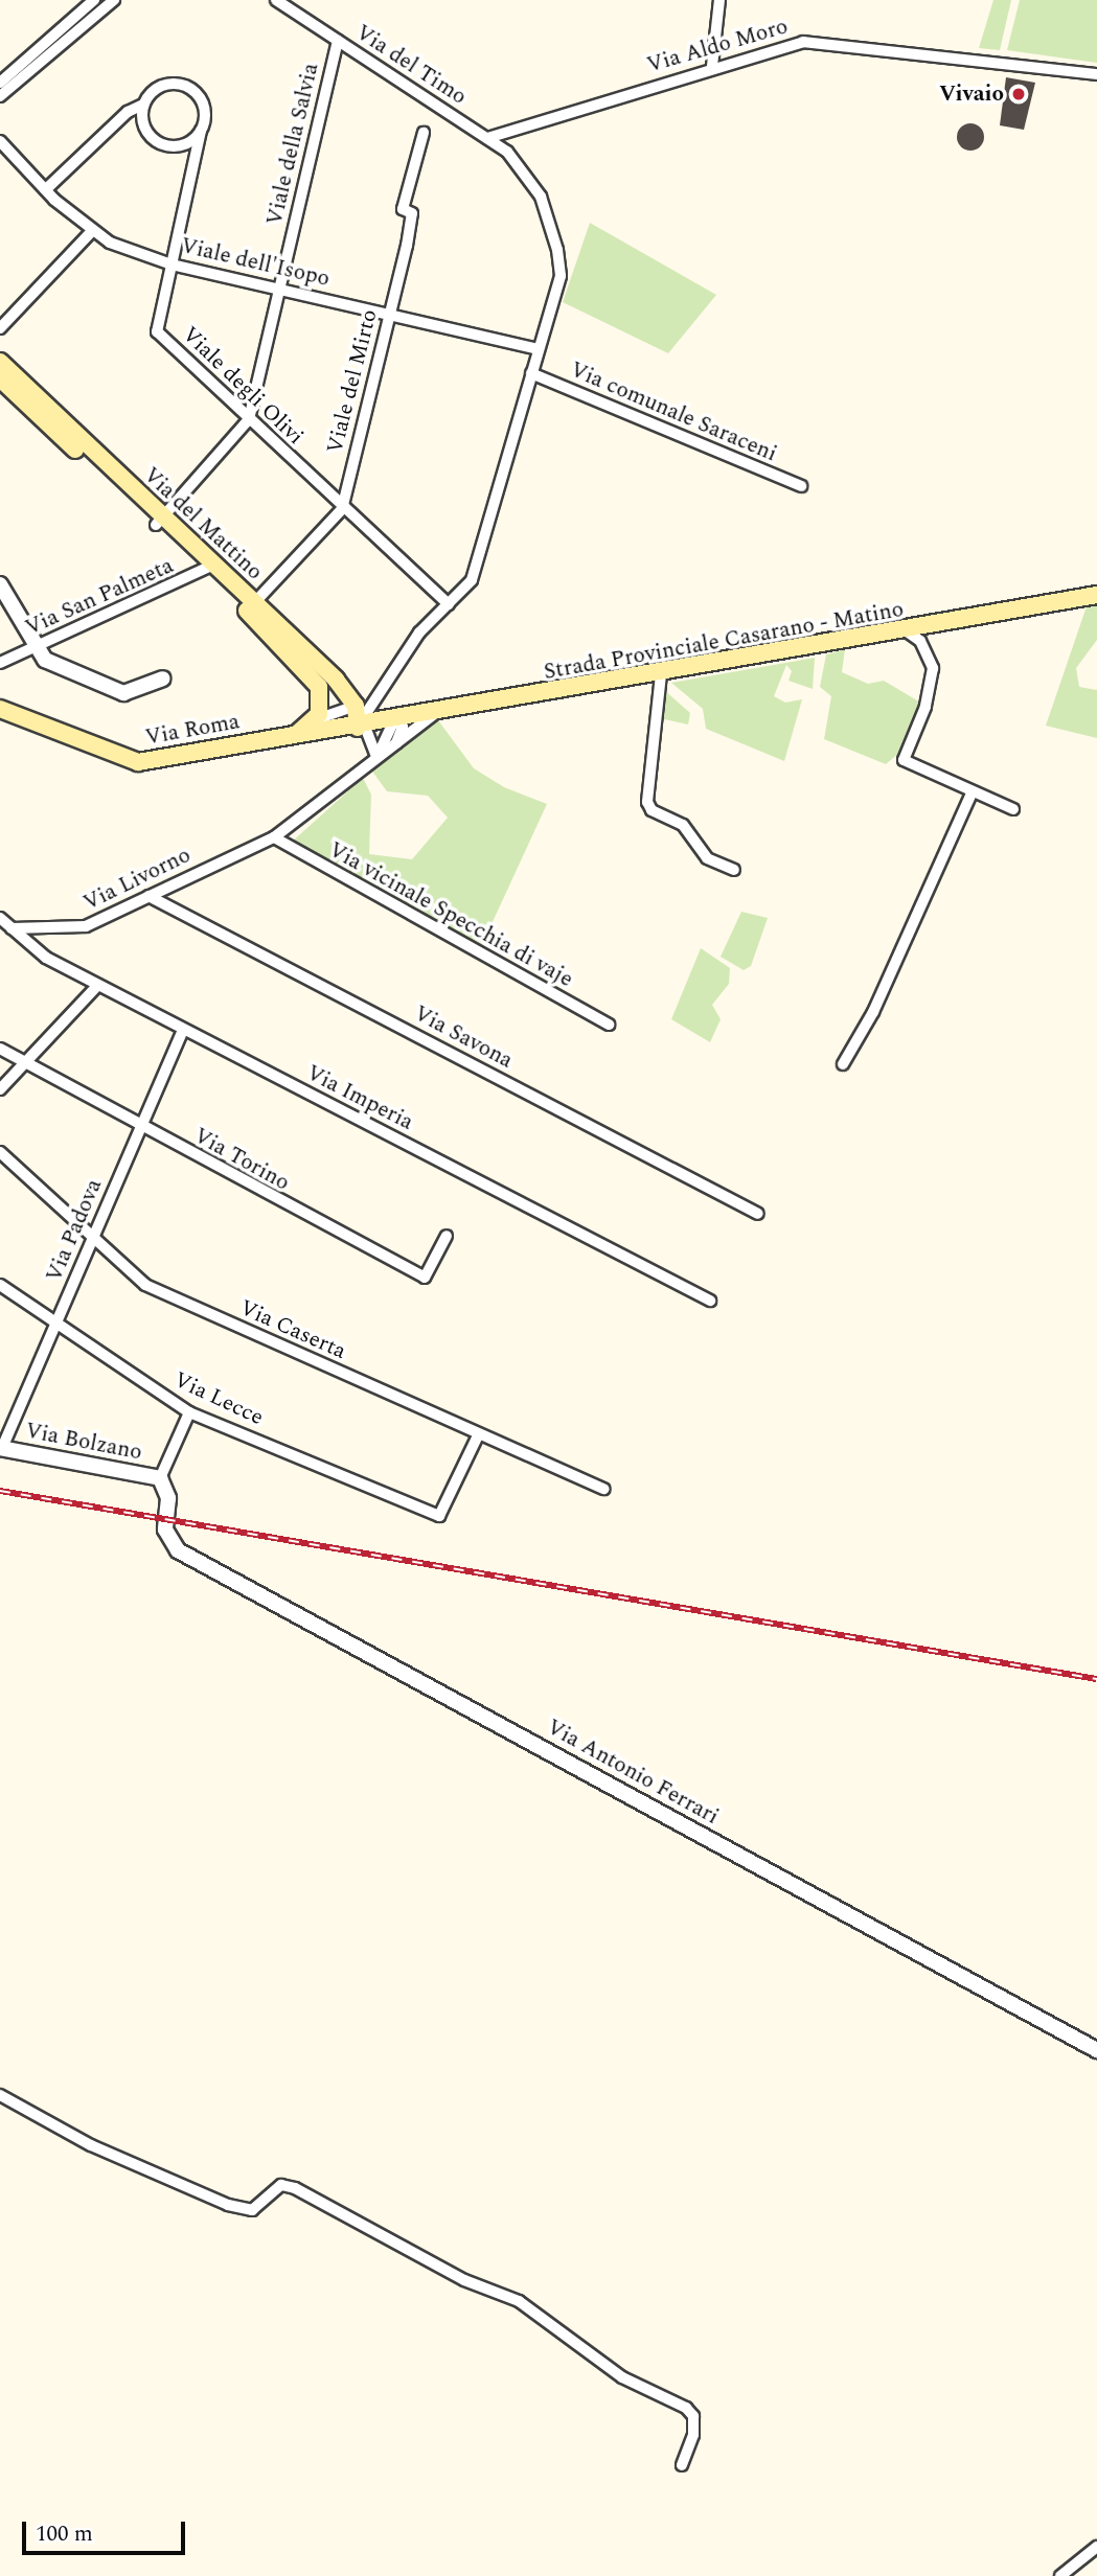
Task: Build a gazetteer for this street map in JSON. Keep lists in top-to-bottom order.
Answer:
{
  "streets": {
    "main road": ["Via del Mattino", "Strada Provinciale Casarano - Matino", "Via Roma"],
    "street": [
      "Via Aldo Moro",
      "Via del Timo",
      "Viale della Salvia",
      "Viale dell'Isopo",
      "Viale del Mirto",
      "Viale degli Olivi",
      "Via comunale Saraceni",
      "Via San Palmeta",
      "Via Livorno",
      "Via vicinale Specchia di vaje",
      "Via Savona",
      "Via Imperia",
      "Via Torino",
      "Via Padova",
      "Via Caserta",
      "Via Lecce",
      "Via Bolzano",
      "Via Antonio Ferrari"
    ]
  },
  "crossings": [
    ["Via Aldo Moro", "Via del Timo"],
    ["Via del Timo", "Viale della Salvia"],
    ["Via del Timo", "Viale dell'Isopo"],
    ["Viale della Salvia", "Viale dell'Isopo"],
    ["Viale della Salvia", "Viale degli Olivi"],
    ["Viale della Salvia", "Via del Mattino"],
    ["Viale dell'Isopo", "Viale del Mirto"],
    ["Viale dell'Isopo", "Viale degli Olivi"],
    ["Viale del Mirto", "Viale degli Olivi"],
    ["Viale del Mirto", "Via del Mattino"],
    ["Via del Mattino", "Via San Palmeta"],
    ["Strada Provinciale Casarano - Matino", "Via Roma"],
    ["Strada Provinciale Casarano - Matino", "Via Livorno"],
    ["Via Livorno", "Via vicinale Specchia di vaje"],
    ["Via Livorno", "Via Savona"],
    ["Via Livorno", "Via Imperia"],
    ["Via Imperia", "Via Padova"],
    ["Via Torino", "Via Padova"],
    ["Via Padova", "Via Caserta"],
    ["Via Padova", "Via Lecce"],
    ["Via Padova", "Via Bolzano"],
    ["Via Caserta", "Via Lecce"],
    ["Via Bolzano", "Via Antonio Ferrari"]
  ],
  "places": ["Vivaio"],
  "scale_bar": "100 m"
}
